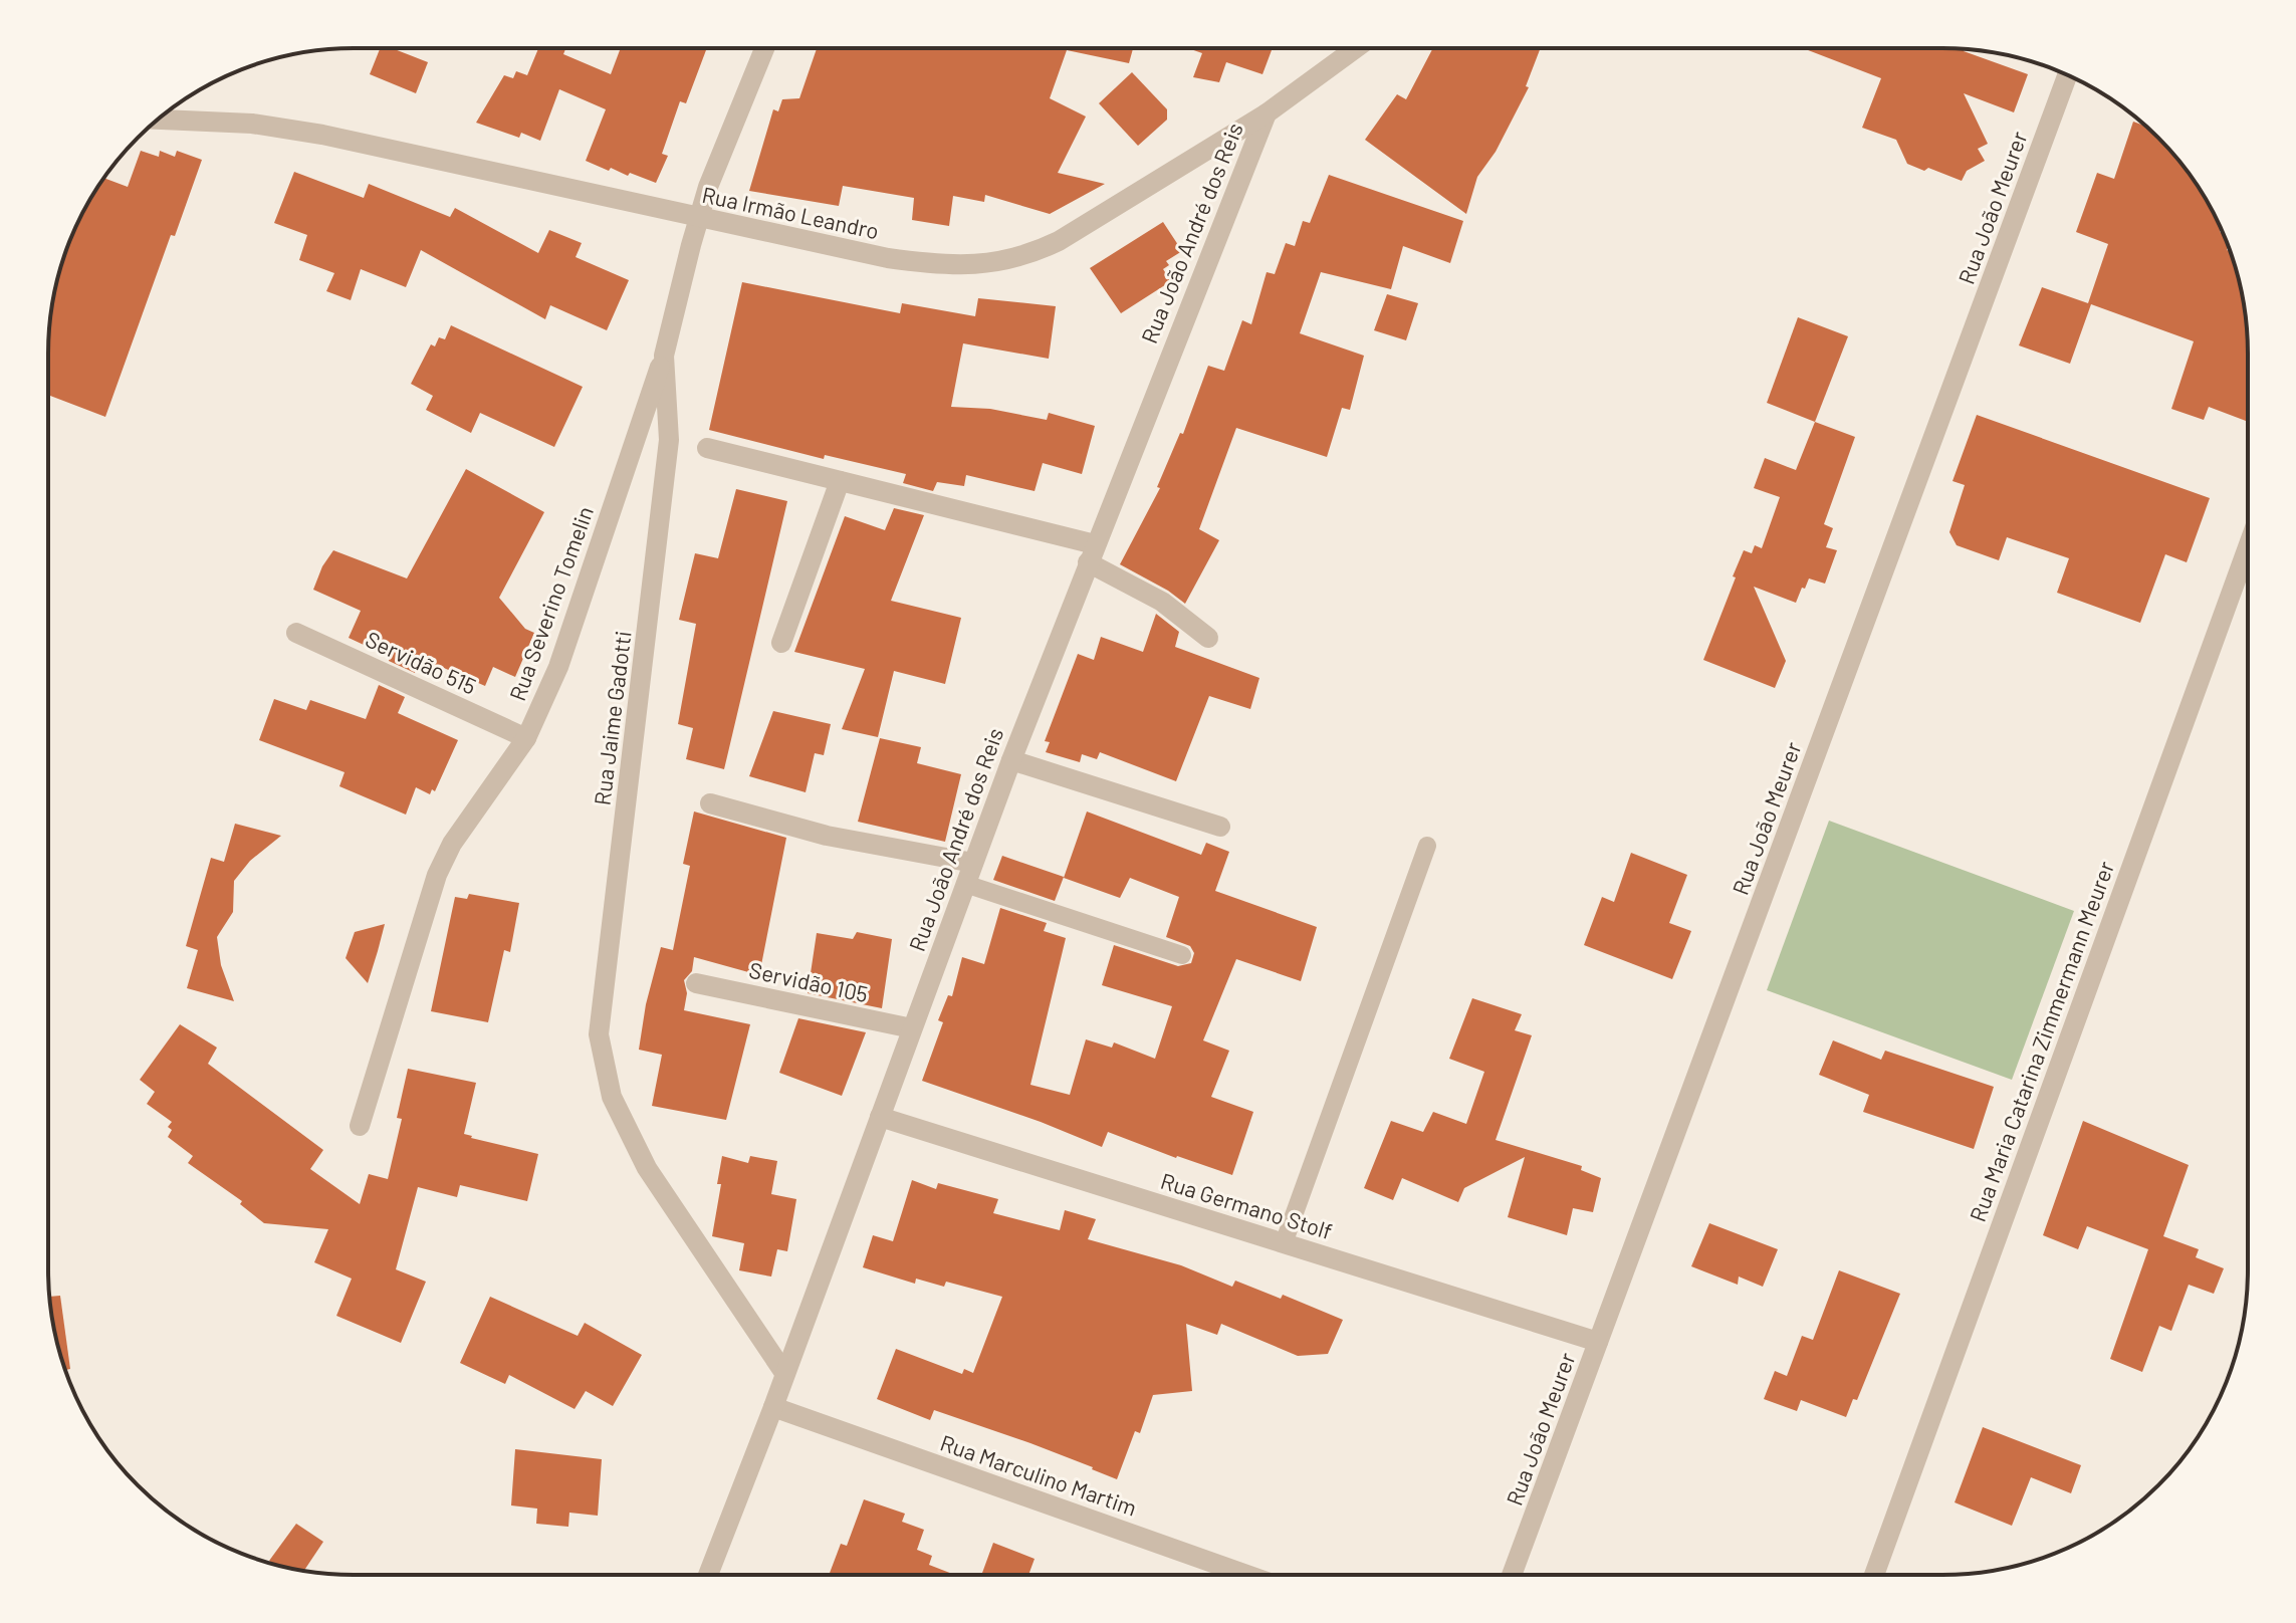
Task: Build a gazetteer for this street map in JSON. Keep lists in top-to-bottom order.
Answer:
{
  "streets": {
    "street": [
      "Rua João Meurer",
      "Rua Irmão Leandro",
      "Rua João André dos Reis",
      "Rua Severino Tomelin",
      "Servidão 515",
      "Rua Jaime Gadotti",
      "Servidão 105",
      "Rua Maria Catarina Zimmermann Meurer",
      "Rua Germano Stolf",
      "Rua Marculino Martim"
    ]
  },
  "crossings": [
    ["Rua João Meurer", "Rua Germano Stolf"],
    ["Rua Irmão Leandro", "Rua João André dos Reis"],
    ["Rua Irmão Leandro", "Rua Jaime Gadotti"],
    ["Rua João André dos Reis", "Rua Jaime Gadotti"],
    ["Rua João André dos Reis", "Servidão 105"],
    ["Rua João André dos Reis", "Rua Germano Stolf"],
    ["Rua João André dos Reis", "Rua Marculino Martim"],
    ["Rua Severino Tomelin", "Servidão 515"],
    ["Rua Severino Tomelin", "Rua Jaime Gadotti"]
  ]
}
